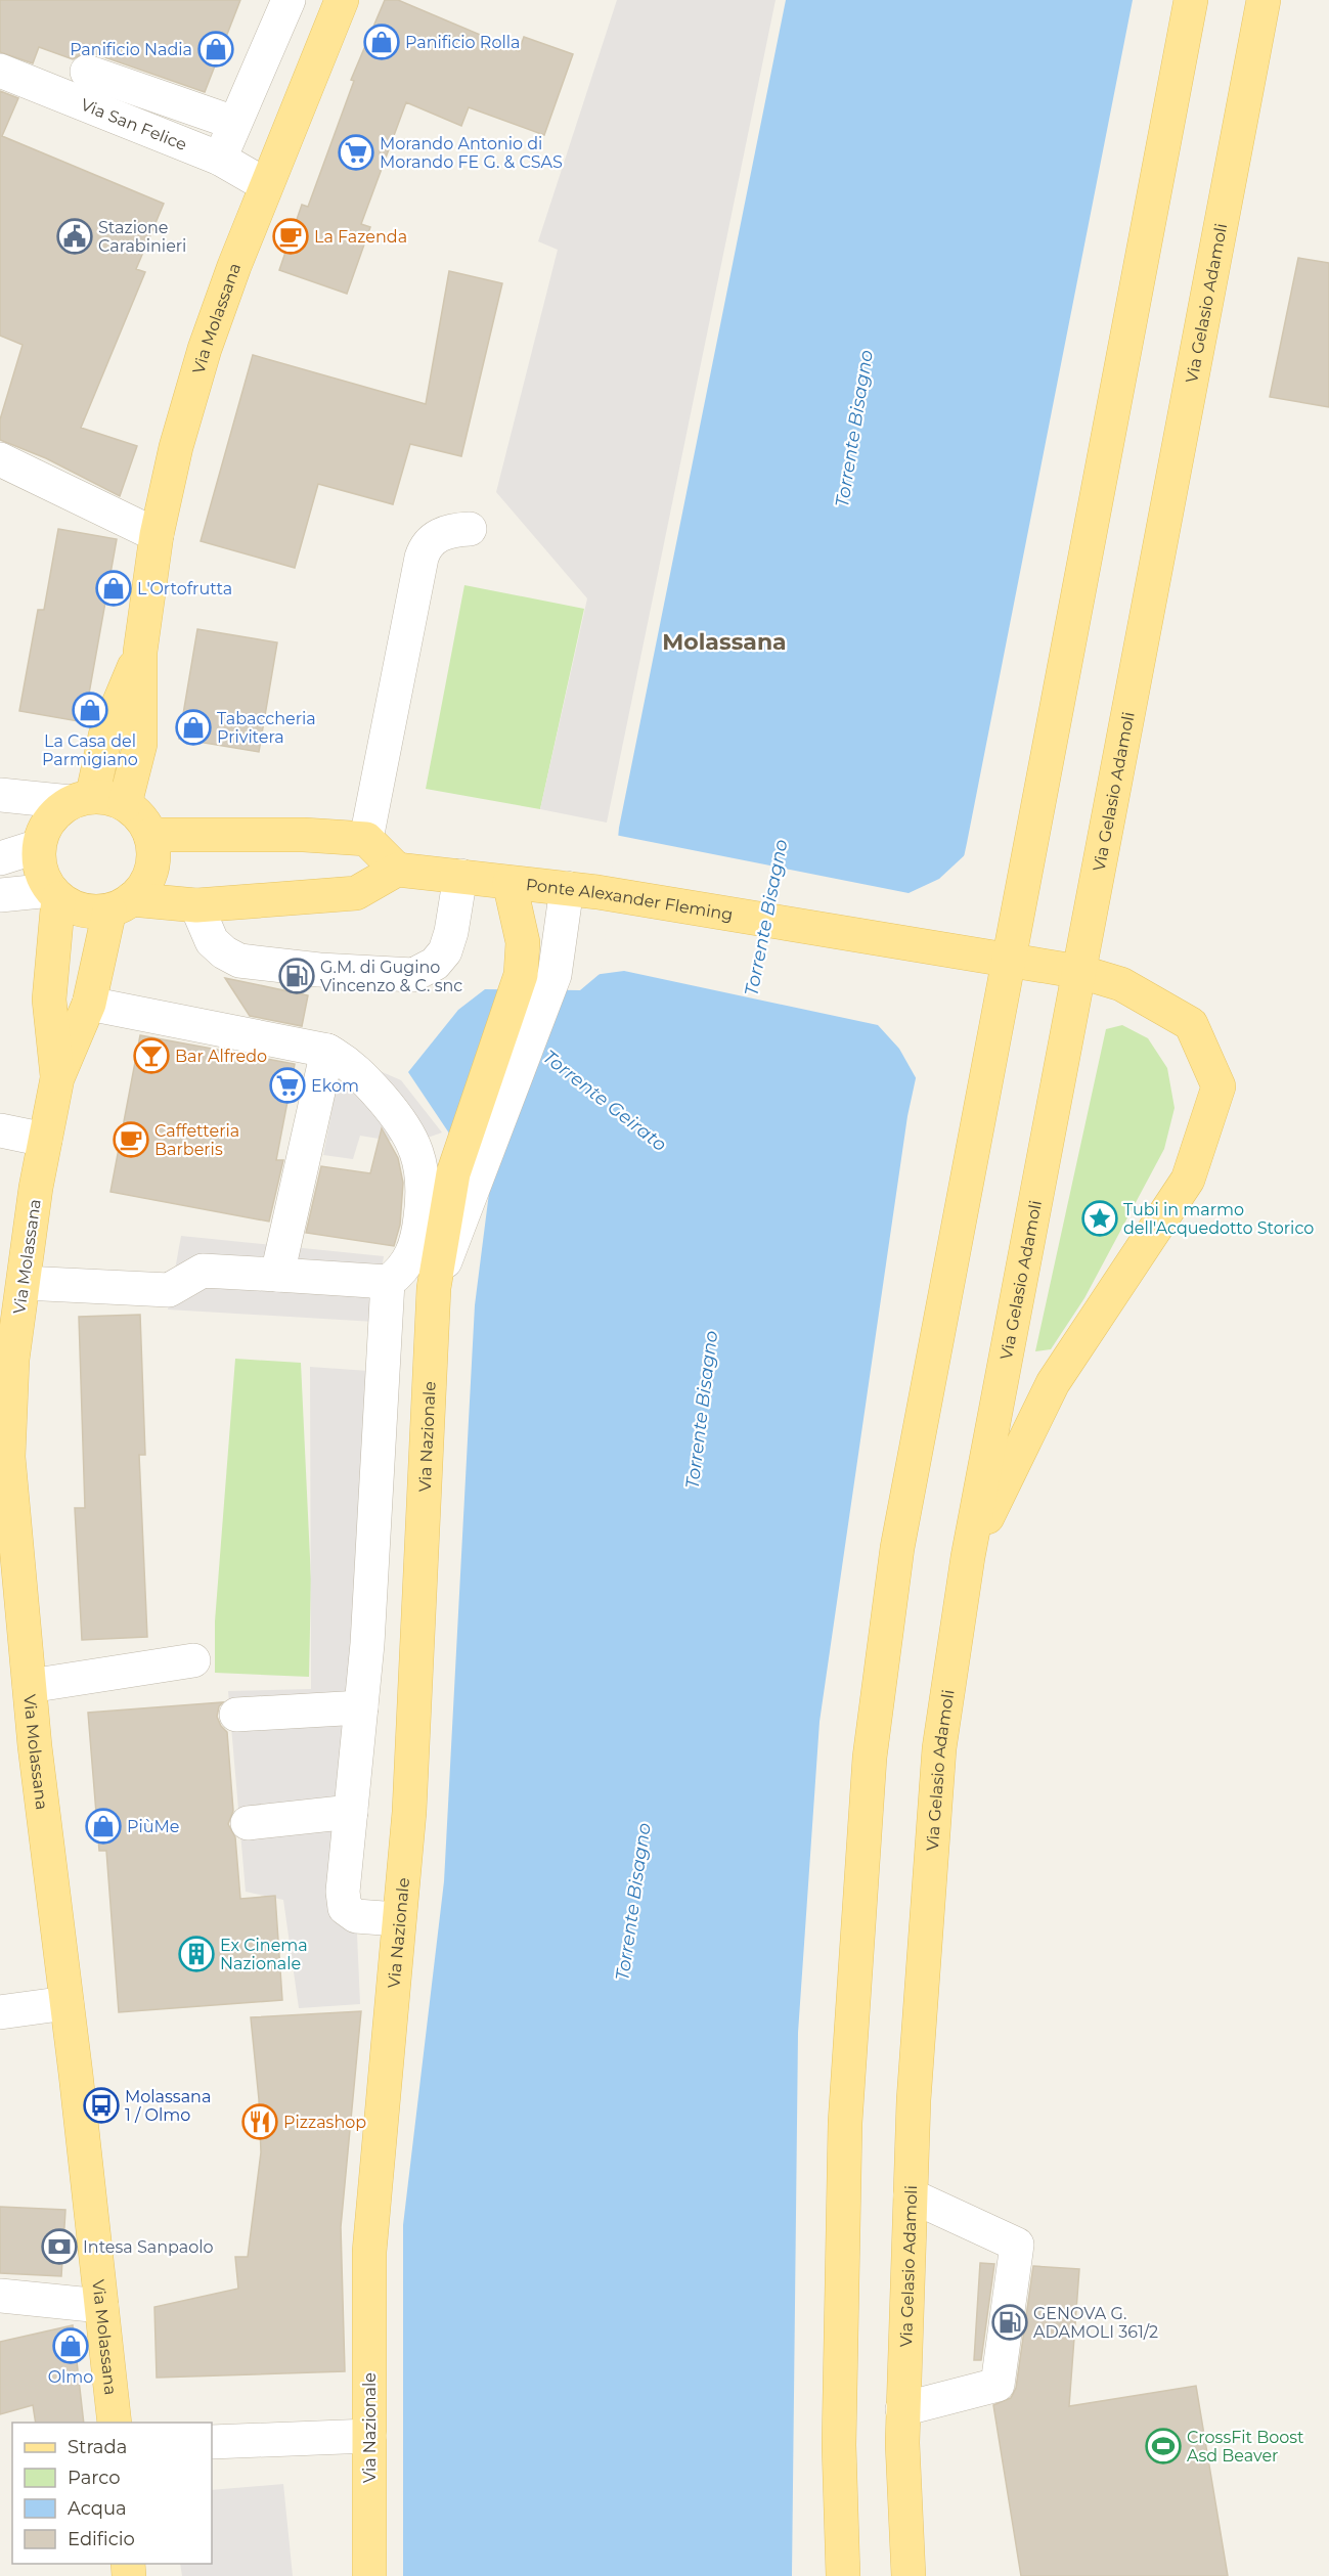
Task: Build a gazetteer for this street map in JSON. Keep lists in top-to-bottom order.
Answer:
{
  "streets": {
    "main road": [
      "Via Gelasio Adamoli",
      "Via Molassana",
      "Ponte Alexander Fleming",
      "Via Nazionale"
    ],
    "street": ["Via San Felice"]
  },
  "crossings": [
    ["Via San Felice", "Via Molassana"],
    ["Via Gelasio Adamoli", "Ponte Alexander Fleming"],
    ["Ponte Alexander Fleming", "Via Nazionale"]
  ],
  "districts": ["Molassana"],
  "water": ["Torrente Bisagno", "Torrente Geirato"],
  "places": {
    "shop": [
      "Panificio Rolla",
      "Panificio Nadia",
      "L'Ortofrutta",
      "La Casa del Parmigiano",
      "Tabaccheria Privitera",
      "PiùMe",
      "Olmo"
    ],
    "supermarket": ["Morando Antonio di Morando FE G. & CSAS", "Ekom"],
    "public building": ["Stazione Carabinieri"],
    "cafe": ["La Fazenda", "Caffetteria Barberis"],
    "fuel station": ["G.M. di Gugino Vincenzo & C. snc", "GENOVA G. ADAMOLI 361/2"],
    "bar": ["Bar Alfredo"],
    "place": ["Tubi in marmo dell'Acquedotto Storico"],
    "building": ["Ex Cinema Nazionale"],
    "bus stop": ["Molassana 1 / Olmo"],
    "restaurant": ["Pizzashop"],
    "bank": ["Intesa Sanpaolo"],
    "sports": ["CrossFit Boost Asd Beaver"]
  },
  "legend": [
    "Strada",
    "Parco",
    "Acqua",
    "Edificio"
  ]
}
